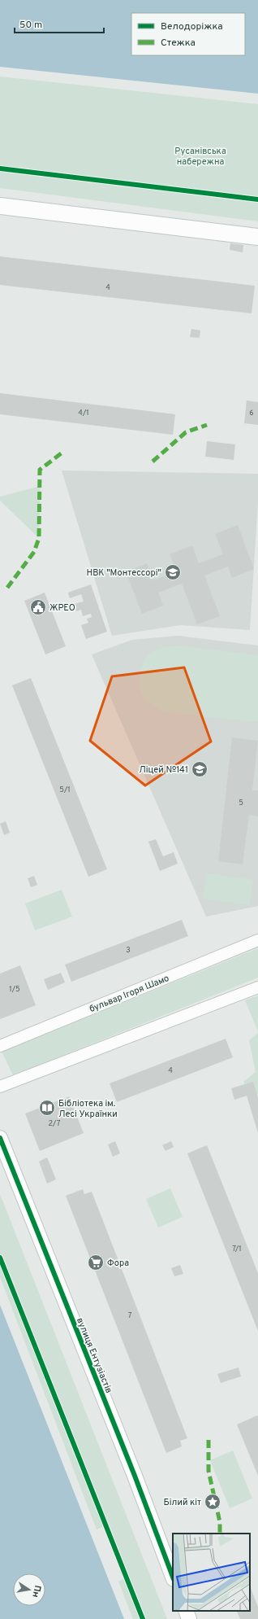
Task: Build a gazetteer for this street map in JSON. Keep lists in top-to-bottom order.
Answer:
{
  "streets": {
    "street": ["бульвар Ігоря Шамо", "вулиця Ентузіастів"]
  },
  "parks": ["Русанівська набережна"],
  "places": {
    "school or university": ["НВК \"Монтессорі\"", "Ліцей №141"],
    "public building": ["ЖРЕО"],
    "library": ["Бібліотека ім. Лесі Українки"],
    "supermarket": ["Фора"],
    "place": ["Білий кіт"]
  },
  "house_numbers": [
    "4",
    "4/1",
    "6",
    "5/1",
    "5",
    "3",
    "1/5",
    "4",
    "2/7",
    "7/1",
    "7"
  ],
  "legend": ["Велодоріжка", "Стежка"],
  "scale_bar": "50 m",
  "north": "right"
}
